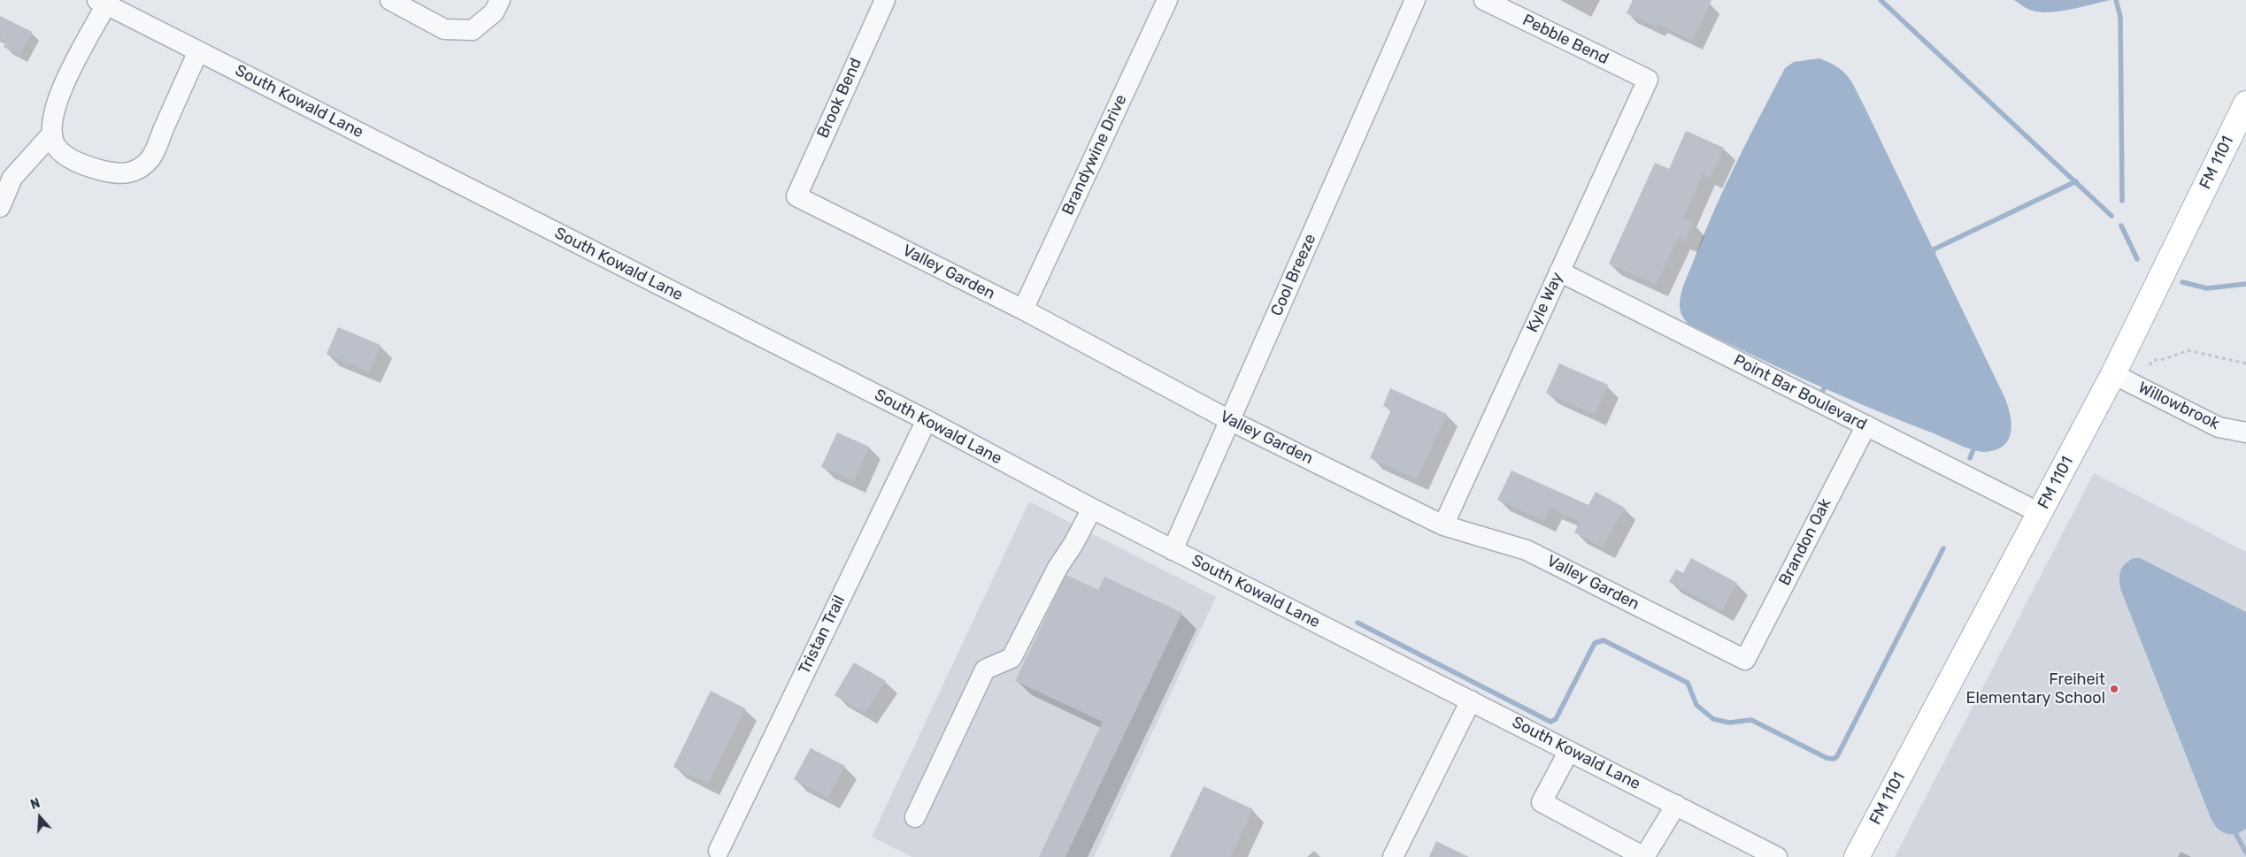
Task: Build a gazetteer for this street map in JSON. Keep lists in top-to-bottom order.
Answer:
{
  "streets": {
    "main road": ["FM 1101"],
    "street": [
      "Pebble Bend",
      "Brook Bend",
      "South Kowald Lane",
      "Brandywine Drive",
      "Valley Garden",
      "Cool Breeze",
      "Kyle Way",
      "Point Bar Boulevard",
      "Willowbrook",
      "Brandon Oak",
      "Tristan Trail"
    ]
  },
  "crossings": [
    ["Pebble Bend", "Kyle Way"],
    ["Brook Bend", "Valley Garden"],
    ["South Kowald Lane", "Cool Breeze"],
    ["South Kowald Lane", "Tristan Trail"],
    ["Brandywine Drive", "Valley Garden"],
    ["FM 1101", "Point Bar Boulevard"],
    ["FM 1101", "Willowbrook"],
    ["Valley Garden", "Cool Breeze"],
    ["Valley Garden", "Kyle Way"],
    ["Valley Garden", "Brandon Oak"],
    ["Kyle Way", "Point Bar Boulevard"],
    ["Point Bar Boulevard", "Brandon Oak"]
  ],
  "places": ["Freiheit Elementary School"],
  "north": "top"
}
